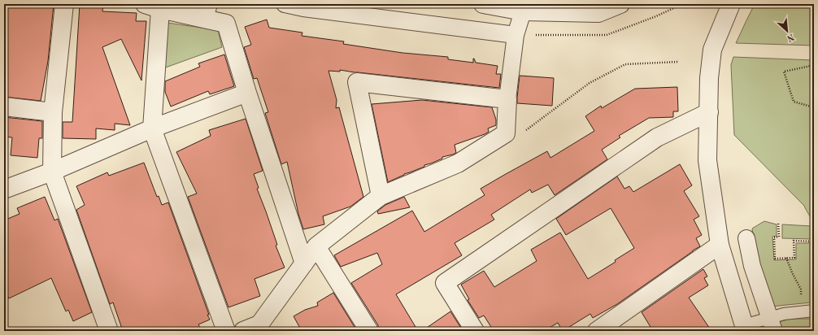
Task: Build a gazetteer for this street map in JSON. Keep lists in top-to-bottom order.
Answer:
{
  "north": "bottom right"
}
